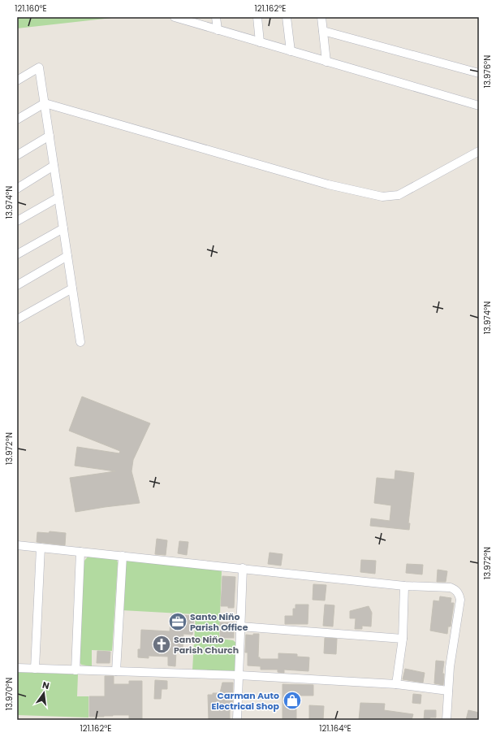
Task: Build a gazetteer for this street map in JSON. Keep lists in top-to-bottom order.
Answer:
{
  "places": {
    "office": ["Santo Niño Parish Office"],
    "church": ["Santo Niño Parish Church"],
    "shop": ["Carman Auto Electrical Shop"]
  },
  "north": "top",
  "coordinates": [
    "121.160°E",
    "121.162°E",
    "13.976°N",
    "13.974°N",
    "13.972°N",
    "13.970°N",
    "121.164°E"
  ]
}
